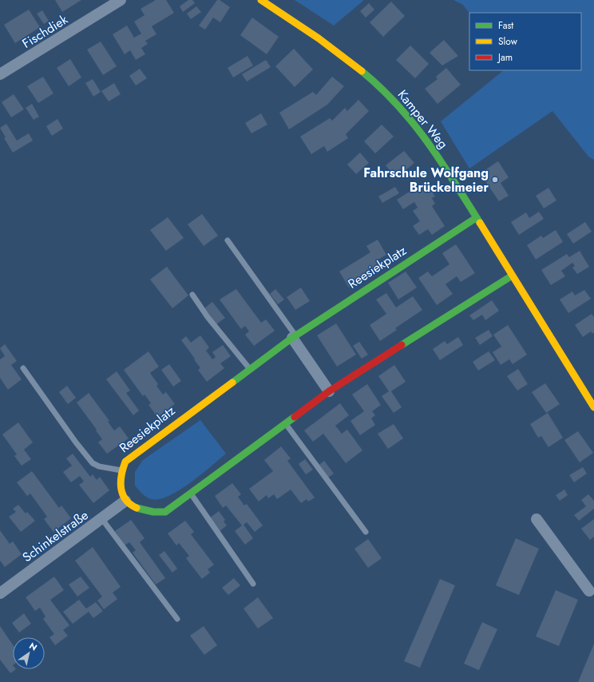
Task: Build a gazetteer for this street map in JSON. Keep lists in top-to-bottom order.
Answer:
{
  "streets": {
    "street": [
      "Fischdiek",
      "Kamper Weg",
      "Reesiekplatz",
      "Schinkelstraße"
    ]
  },
  "crossings": [
    ["Kamper Weg", "Reesiekplatz"],
    ["Reesiekplatz", "Schinkelstraße"]
  ],
  "places": ["Fahrschule Wolfgang Brückelmeier"],
  "legend": ["Fast", "Slow", "Jam"],
  "north": "top right"
}
